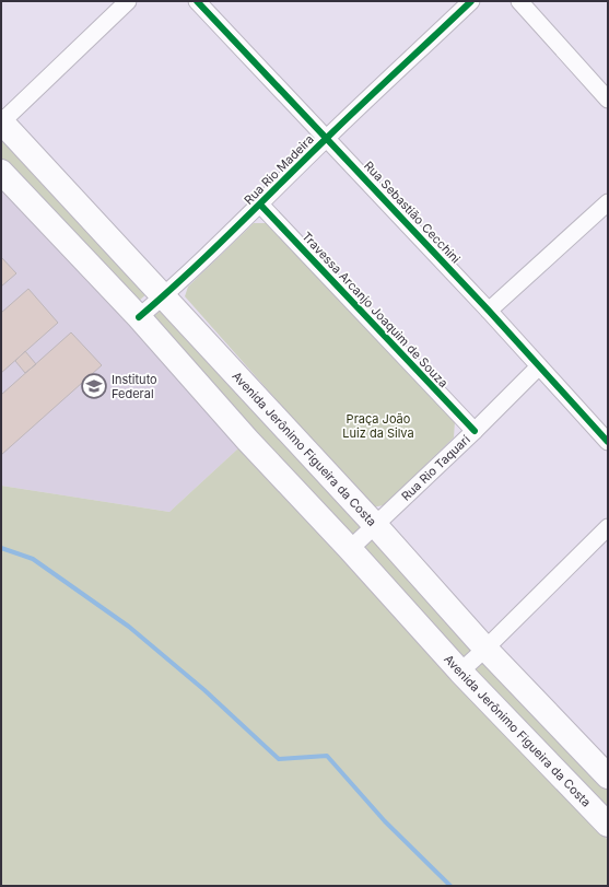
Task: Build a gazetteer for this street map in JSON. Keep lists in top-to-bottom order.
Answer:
{
  "streets": {
    "main road": ["Avenida Jerônimo Figueira da Costa"],
    "street": [
      "Rua Rio Madeira",
      "Rua Sebastião Cecchini",
      "Travessa Arcanjo Joaquim de Souza",
      "Rua Rio Taquari"
    ]
  },
  "crossings": [
    ["Rua Rio Madeira", "Rua Sebastião Cecchini"],
    ["Rua Rio Madeira", "Travessa Arcanjo Joaquim de Souza"],
    ["Rua Rio Madeira", "Avenida Jerônimo Figueira da Costa"],
    ["Rua Sebastião Cecchini", "Rua Rio Taquari"],
    ["Travessa Arcanjo Joaquim de Souza", "Rua Rio Taquari"],
    ["Avenida Jerônimo Figueira da Costa", "Rua Rio Taquari"]
  ],
  "parks": ["Praça João Luiz da Silva"],
  "places": {
    "school or university": ["Instituto Federal"]
  }
}
